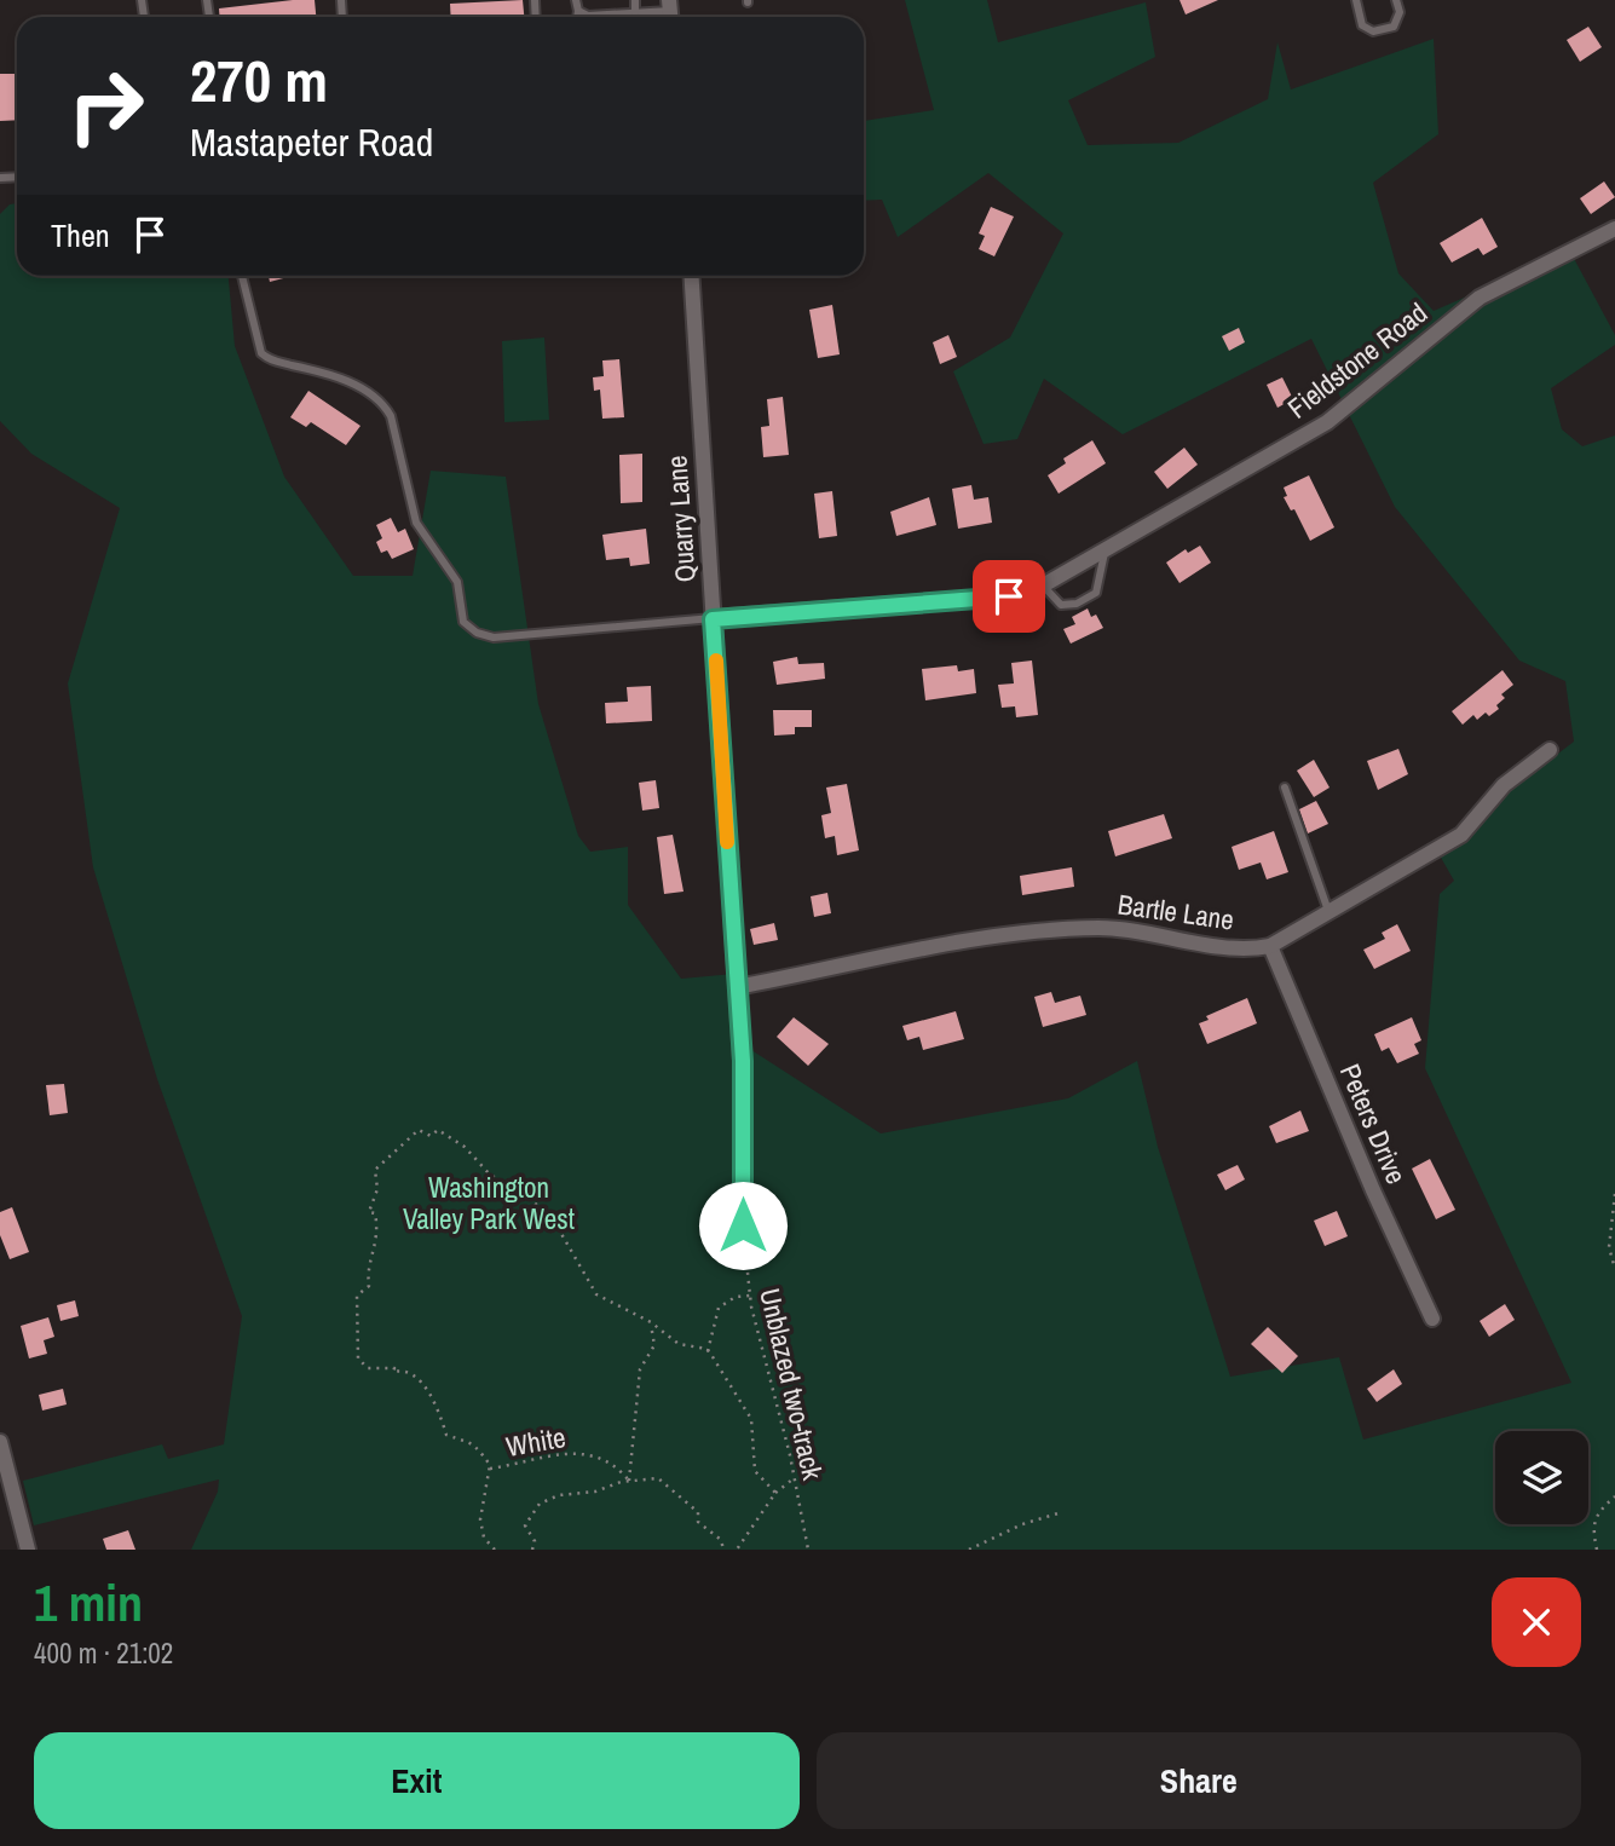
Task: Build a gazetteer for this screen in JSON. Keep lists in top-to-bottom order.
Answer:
{
  "streets": {
    "street": [
      "Fieldstone Road",
      "Quarry Lane",
      "Bartle Lane",
      "Peters Drive"
    ],
    "path": ["Unblazed two-track", "White"]
  },
  "crossings": [
    ["Quarry Lane", "Bartle Lane"],
    ["Quarry Lane", "Unblazed two-track"],
    ["Bartle Lane", "Peters Drive"]
  ],
  "parks": ["Washington Valley Park West"],
  "page": {
    "turn": ["270 m", "Mastapeter Road"],
    "then": "Then",
    "heading": ["1 min", "400 m · 21:02"],
    "buttons": ["Exit", "Share"]
  }
}
